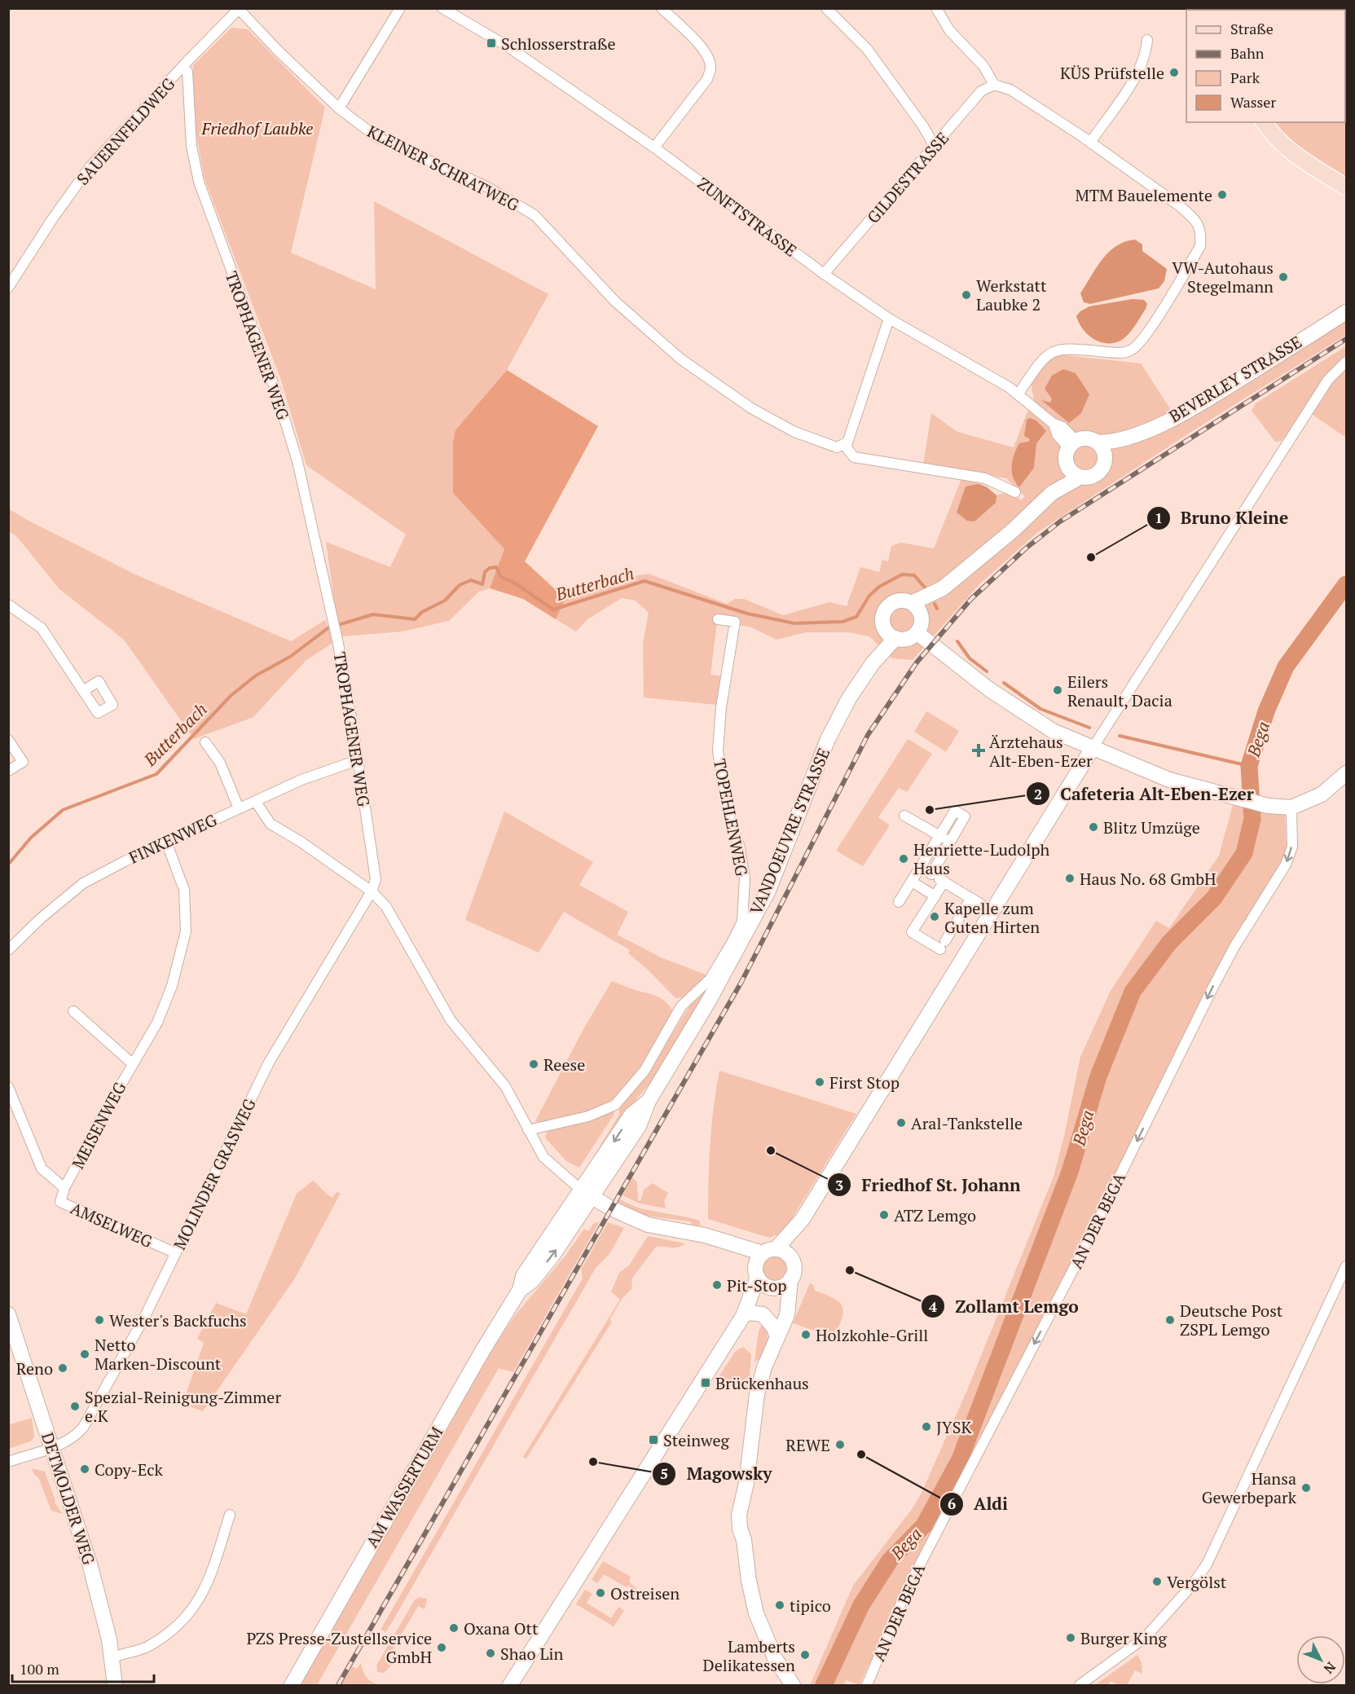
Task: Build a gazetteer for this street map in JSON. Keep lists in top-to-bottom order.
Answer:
{
  "streets": {
    "street": [
      "SAUERNFELDWEG",
      "KLEINER SCHRATWEG",
      "GILDESTRASSE",
      "ZUNFTSTRASSE",
      "TROPHAGENER WEG",
      "BEVERLEY STRASSE",
      "TOPEHLENWEG",
      "VANDOEUVRE STRASSE",
      "FINKENWEG",
      "MEISENWEG",
      "MOLINDER GRASWEG",
      "AN DER BEGA",
      "AMSELWEG",
      "AM WASSERTURM",
      "DETMOLDER WEG"
    ]
  },
  "crossings": [
    ["SAUERNFELDWEG", "KLEINER SCHRATWEG"],
    ["SAUERNFELDWEG", "TROPHAGENER WEG"],
    ["GILDESTRASSE", "ZUNFTSTRASSE"],
    ["TROPHAGENER WEG", "FINKENWEG"],
    ["TROPHAGENER WEG", "MOLINDER GRASWEG"],
    ["VANDOEUVRE STRASSE", "AM WASSERTURM"],
    ["FINKENWEG", "MEISENWEG"],
    ["MEISENWEG", "AMSELWEG"],
    ["MOLINDER GRASWEG", "AMSELWEG"],
    ["MOLINDER GRASWEG", "DETMOLDER WEG"]
  ],
  "one_way": ["AN DER BEGA"],
  "water": ["Butterbach", "Bega"],
  "parks": ["Friedhof Laubke"],
  "places": {
    "transit": ["Schlosserstraße", "Brückenhaus", "Steinweg"],
    "other": [
      "KÜS Prüfstelle",
      "MTM Bauelemente",
      "VW-Autohaus Stegelmann",
      "Werkstatt Laubke 2",
      "Bruno Kleine",
      "Eilers Renault, Dacia",
      "Cafeteria Alt-Eben-Ezer",
      "Blitz Umzüge",
      "Henriette-Ludolph Haus",
      "Haus No. 68 GmbH",
      "Kapelle zum Guten Hirten",
      "Reese",
      "First Stop",
      "Aral-Tankstelle",
      "Friedhof St. Johann",
      "ATZ Lemgo",
      "Zollamt Lemgo",
      "Pit-Stop",
      "Wester's Backfuchs",
      "Deutsche Post ZSPL Lemgo",
      "Holzkohle-Grill",
      "Netto Marken-Discount",
      "Reno",
      "Spezial-Reinigung-Zimmer e.K",
      "JYSK",
      "REWE",
      "Aldi",
      "Magowsky",
      "Copy-Eck",
      "Hansa Gewerbepark",
      "Vergölst",
      "Ostreisen",
      "tipico",
      "Oxana Ott",
      "Burger King",
      "PZS Presse-Zustellservice GmbH",
      "Shao Lin",
      "Lamberts Delikatessen"
    ],
    "health": ["Ärztehaus Alt-Eben-Ezer"]
  },
  "legend": [
    "Straße",
    "Bahn",
    "Park",
    "Wasser"
  ],
  "scale_bar": "100 m",
  "north": "bottom right"
}
